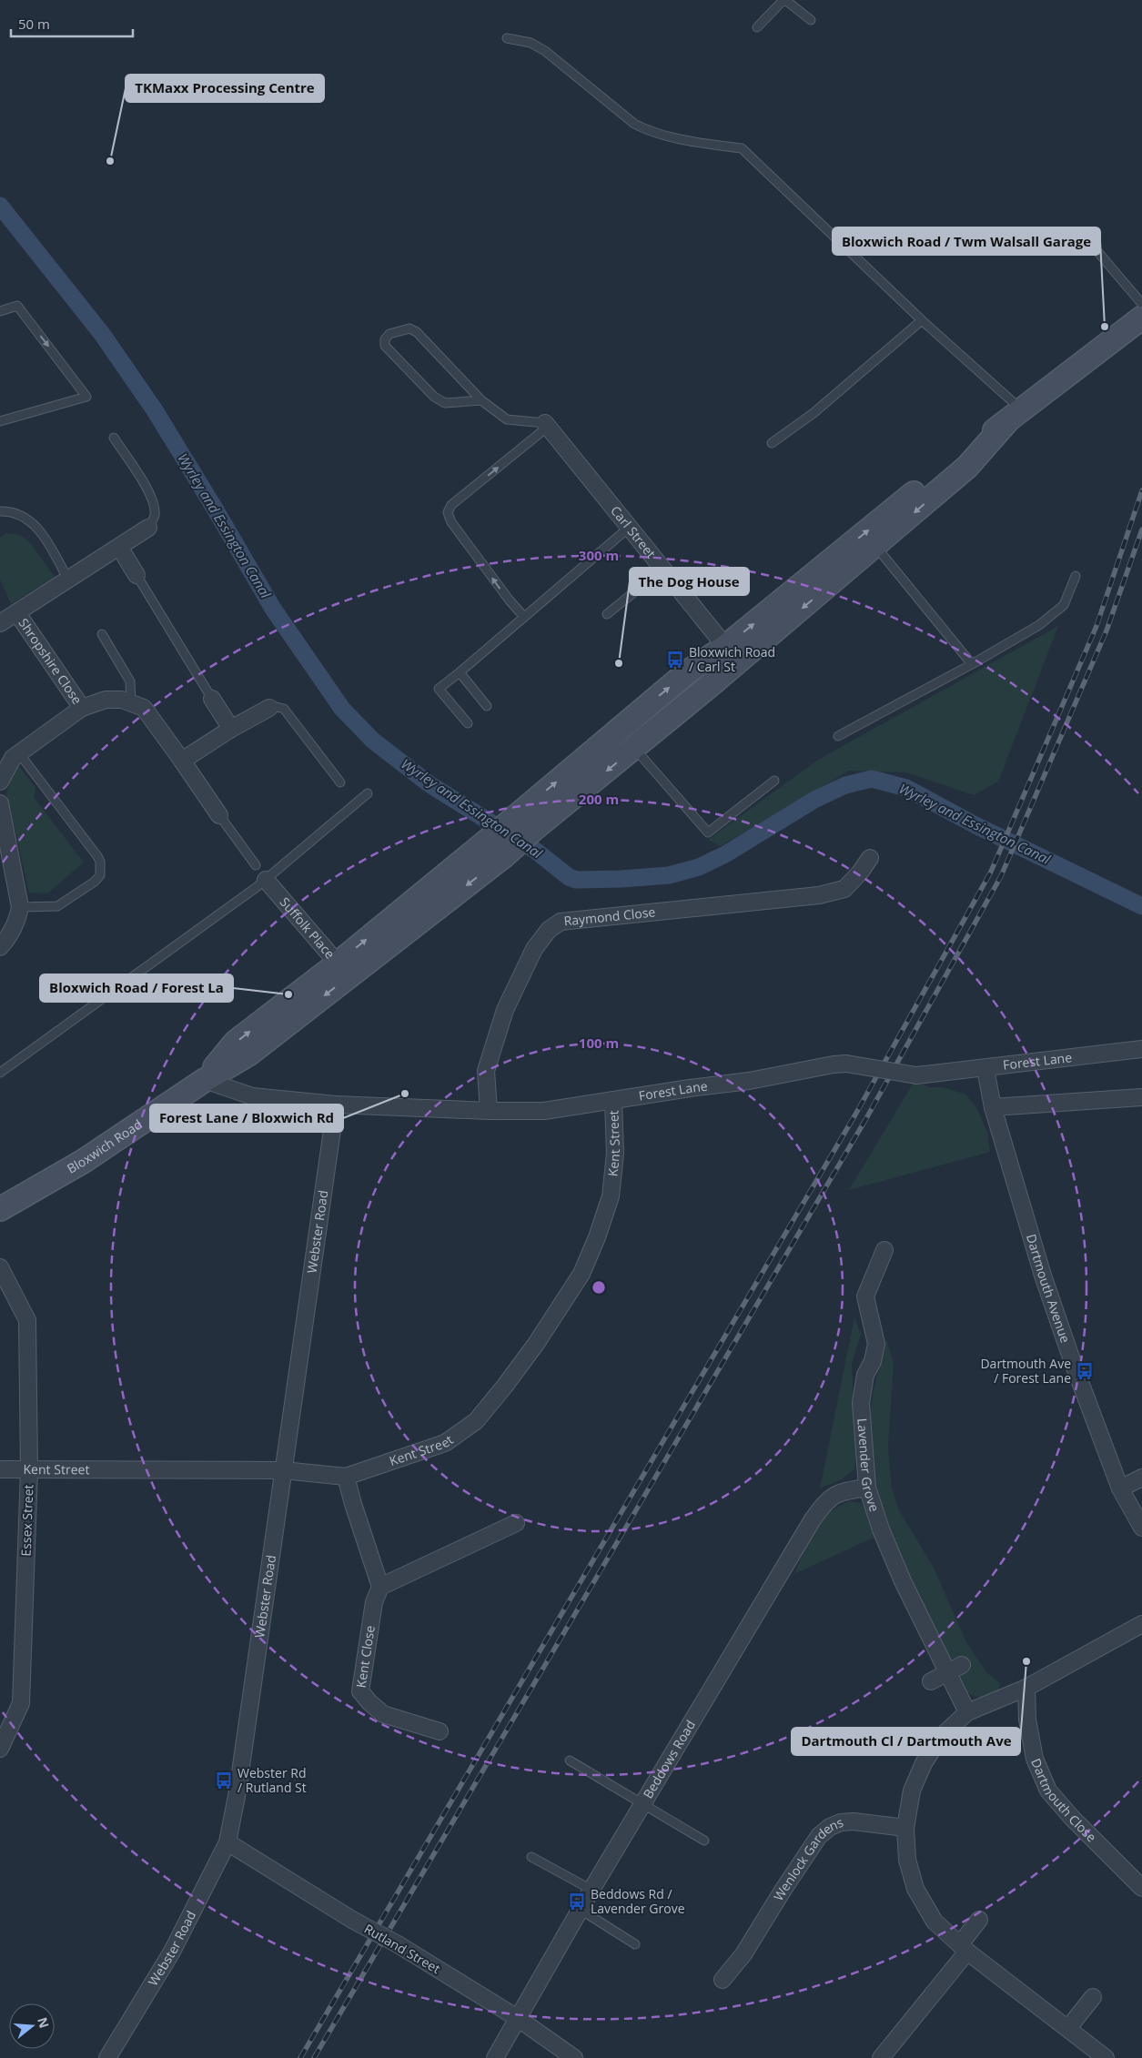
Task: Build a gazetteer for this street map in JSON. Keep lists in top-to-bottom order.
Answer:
{
  "streets": {
    "main road": ["Bloxwich Road"],
    "street": [
      "Carl Street",
      "Shropshire Close",
      "Raymond Close",
      "Suffolk Place",
      "Forest Lane",
      "Kent Street",
      "Webster Road",
      "Dartmouth Avenue",
      "Lavender Grove",
      "Essex Street",
      "Kent Close",
      "Beddows Road",
      "Dartmouth Close",
      "Wenlock Gardens",
      "Rutland Street"
    ]
  },
  "crossings": [
    ["Raymond Close", "Forest Lane"],
    ["Suffolk Place", "Bloxwich Road"],
    ["Forest Lane", "Kent Street"],
    ["Forest Lane", "Bloxwich Road"],
    ["Forest Lane", "Webster Road"],
    ["Forest Lane", "Dartmouth Avenue"],
    ["Kent Street", "Webster Road"],
    ["Kent Street", "Essex Street"],
    ["Webster Road", "Rutland Street"],
    ["Lavender Grove", "Beddows Road"],
    ["Beddows Road", "Rutland Street"]
  ],
  "water": ["Wyrley and Essington Canal"],
  "places": {
    "other": [
      "TKMaxx Processing Centre",
      "Bloxwich Road / Twm Walsall Garage",
      "The Dog House",
      "Bloxwich Road / Forest La",
      "Forest Lane / Bloxwich Rd",
      "Dartmouth Cl / Dartmouth Ave"
    ],
    "bus stop": [
      "Bloxwich Road / Carl St",
      "Dartmouth Ave / Forest Lane",
      "Webster Rd / Rutland St",
      "Beddows Rd / Lavender Grove"
    ]
  },
  "scale_bar": "50 m",
  "north": "right",
  "rings": ["300 m", "200 m", "100 m"]
}
